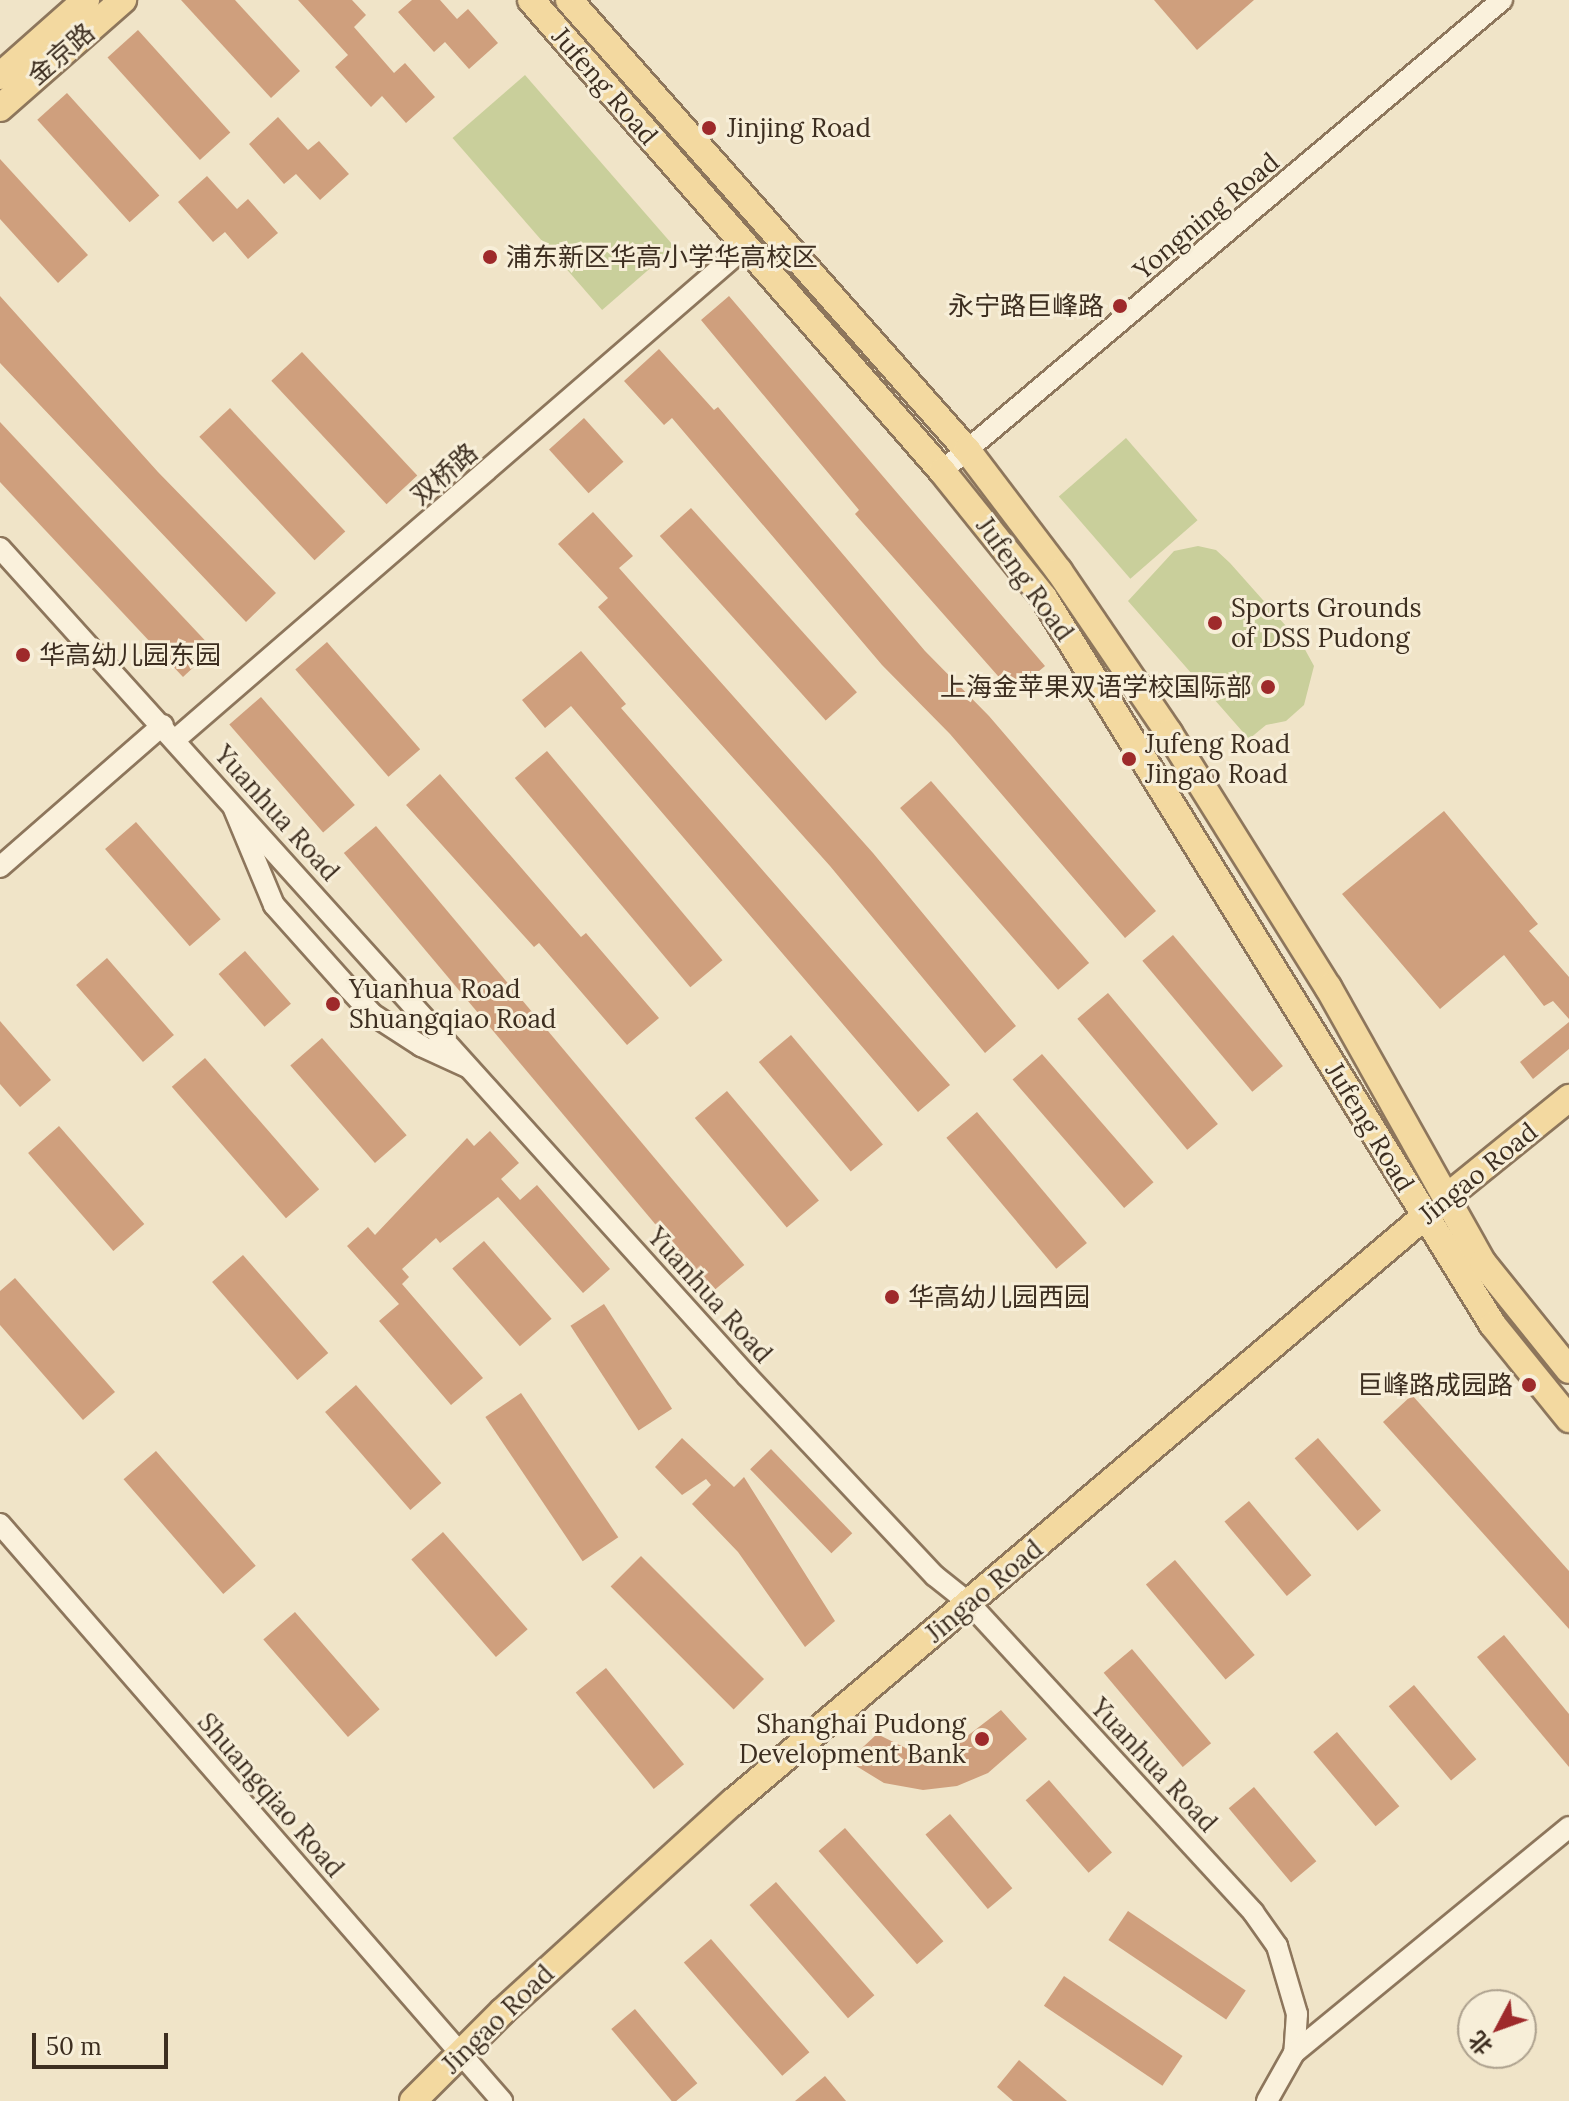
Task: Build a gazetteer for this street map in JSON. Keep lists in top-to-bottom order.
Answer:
{
  "streets": {
    "main road": ["金京路", "Jufeng Road", "Jingao Road"],
    "street": [
      "Yongning Road",
      "双桥路",
      "Yuanhua Road",
      "Shuangqiao Road"
    ]
  },
  "crossings": [
    ["Jufeng Road", "Yongning Road"],
    ["Jufeng Road", "双桥路"],
    ["Jufeng Road", "Jingao Road"],
    ["双桥路", "Yuanhua Road"],
    ["Yuanhua Road", "Jingao Road"],
    ["Jingao Road", "Shuangqiao Road"]
  ],
  "places": [
    "Jinjing Road",
    "浦东新区华高小学华高校区",
    "永宁路巨峰路",
    "Sports Grounds of DSS Pudong",
    "华高幼儿园东园",
    "上海金苹果双语学校国际部",
    "Jufeng Road Jingao Road",
    "Yuanhua Road Shuangqiao Road",
    "华高幼儿园西园",
    "巨峰路成园路",
    "Shanghai Pudong Development Bank"
  ],
  "scale_bar": "50 m",
  "north": "bottom left"
}
